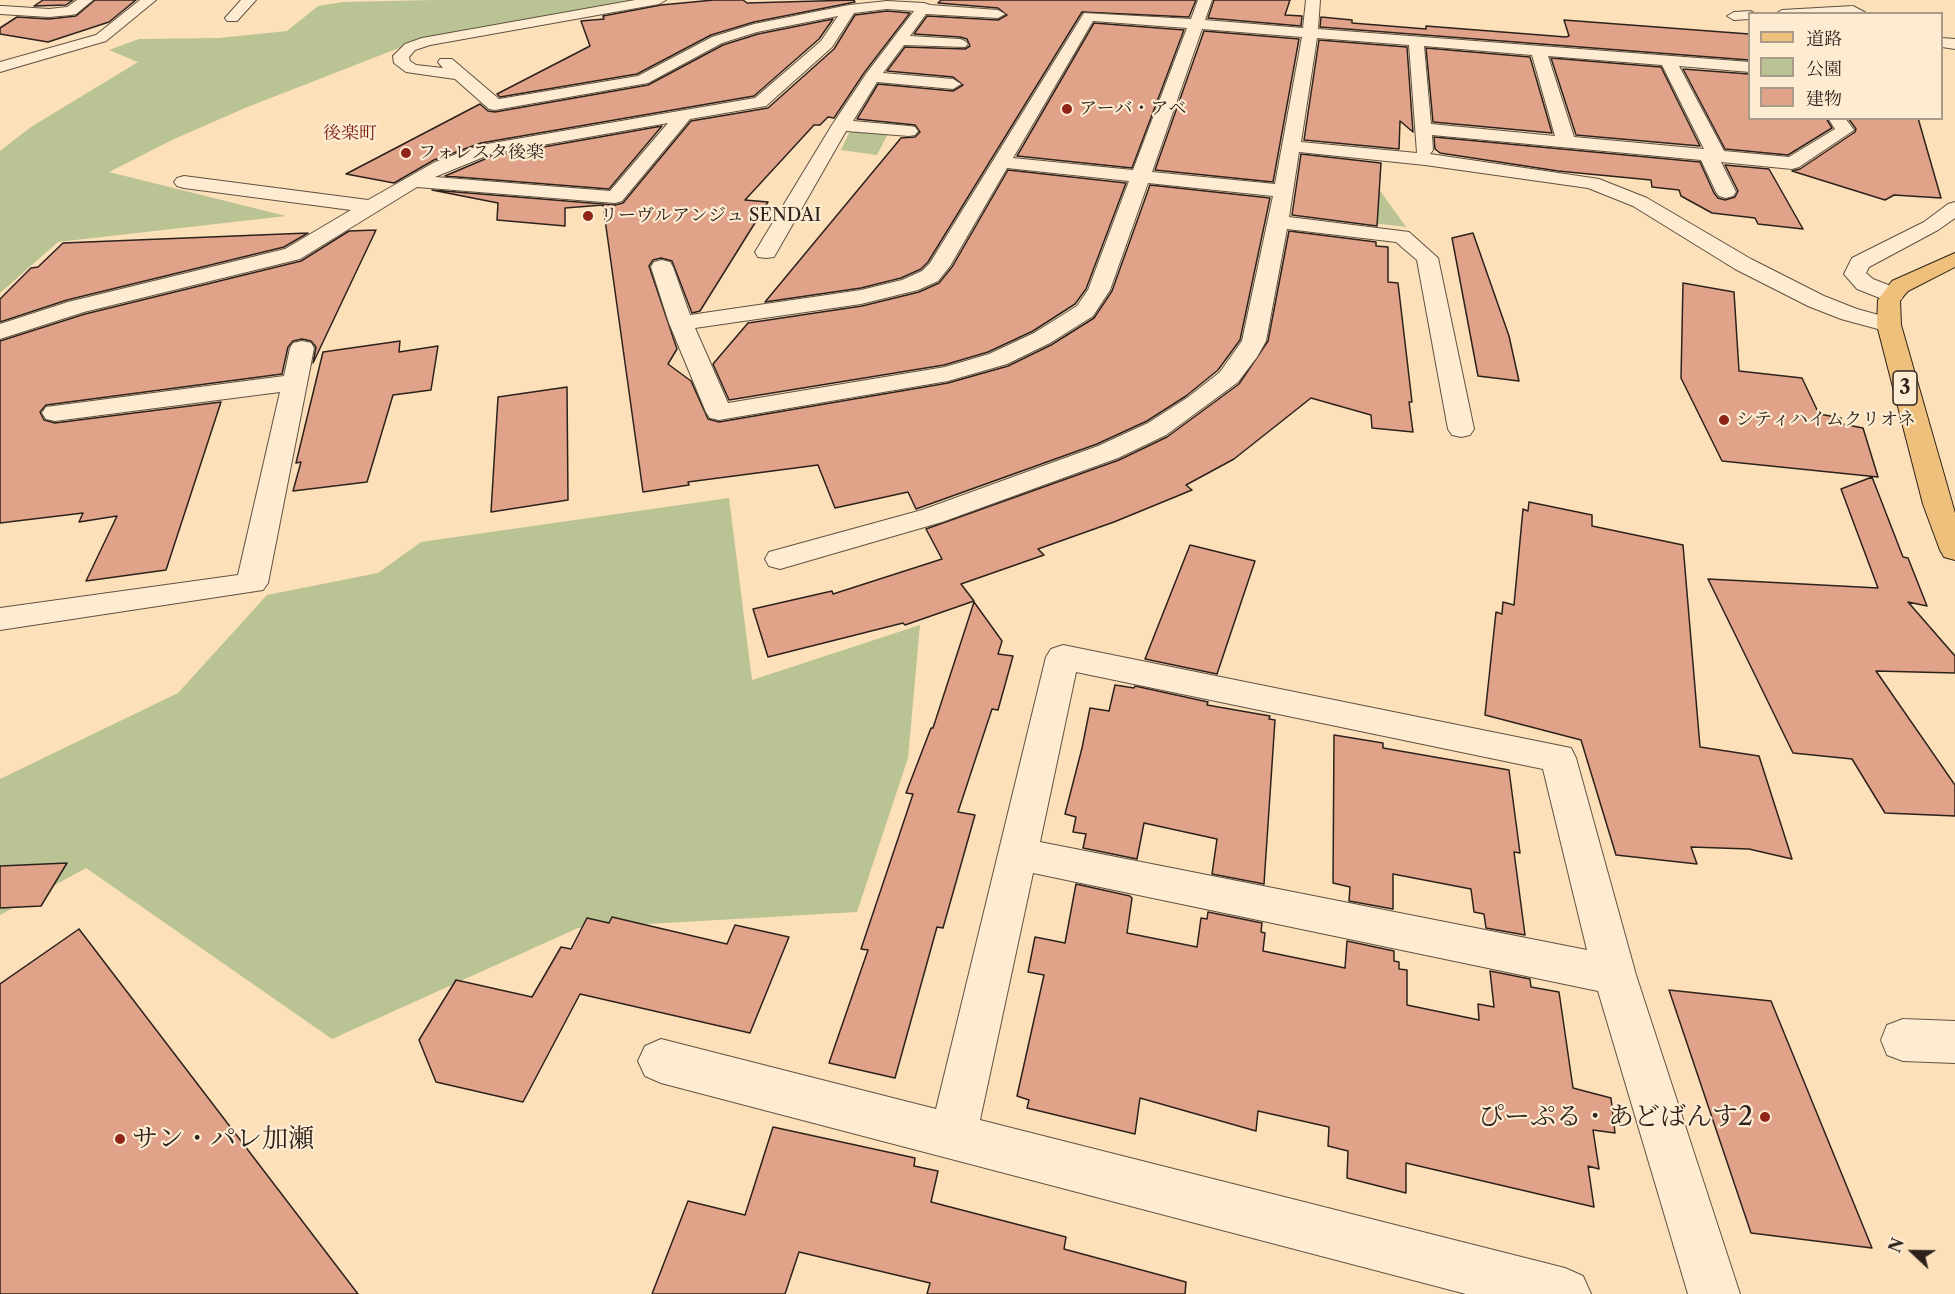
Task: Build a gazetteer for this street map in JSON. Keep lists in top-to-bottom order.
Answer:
{
  "streets": {
    "main road": ["3"]
  },
  "districts": ["後楽町"],
  "places": [
    "アーバ・アベ",
    "フォレスタ後楽",
    "リーヴルアンジュ SENDAI",
    "シティハイムクリオネ",
    "ぴーぷる・あどばんす2",
    "サン・パレ加瀬"
  ],
  "legend": ["道路", "公園", "建物"],
  "north": "left"
}
